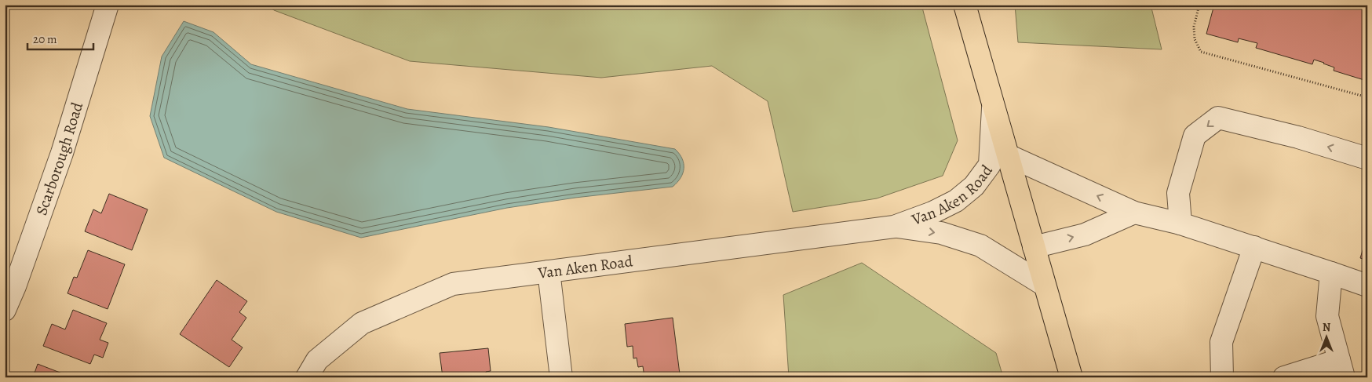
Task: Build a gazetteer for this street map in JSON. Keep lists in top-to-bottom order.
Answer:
{
  "streets": {
    "street": ["Scarborough Road", "Van Aken Road"]
  },
  "scale_bar": "20 m",
  "north": "top"
}
